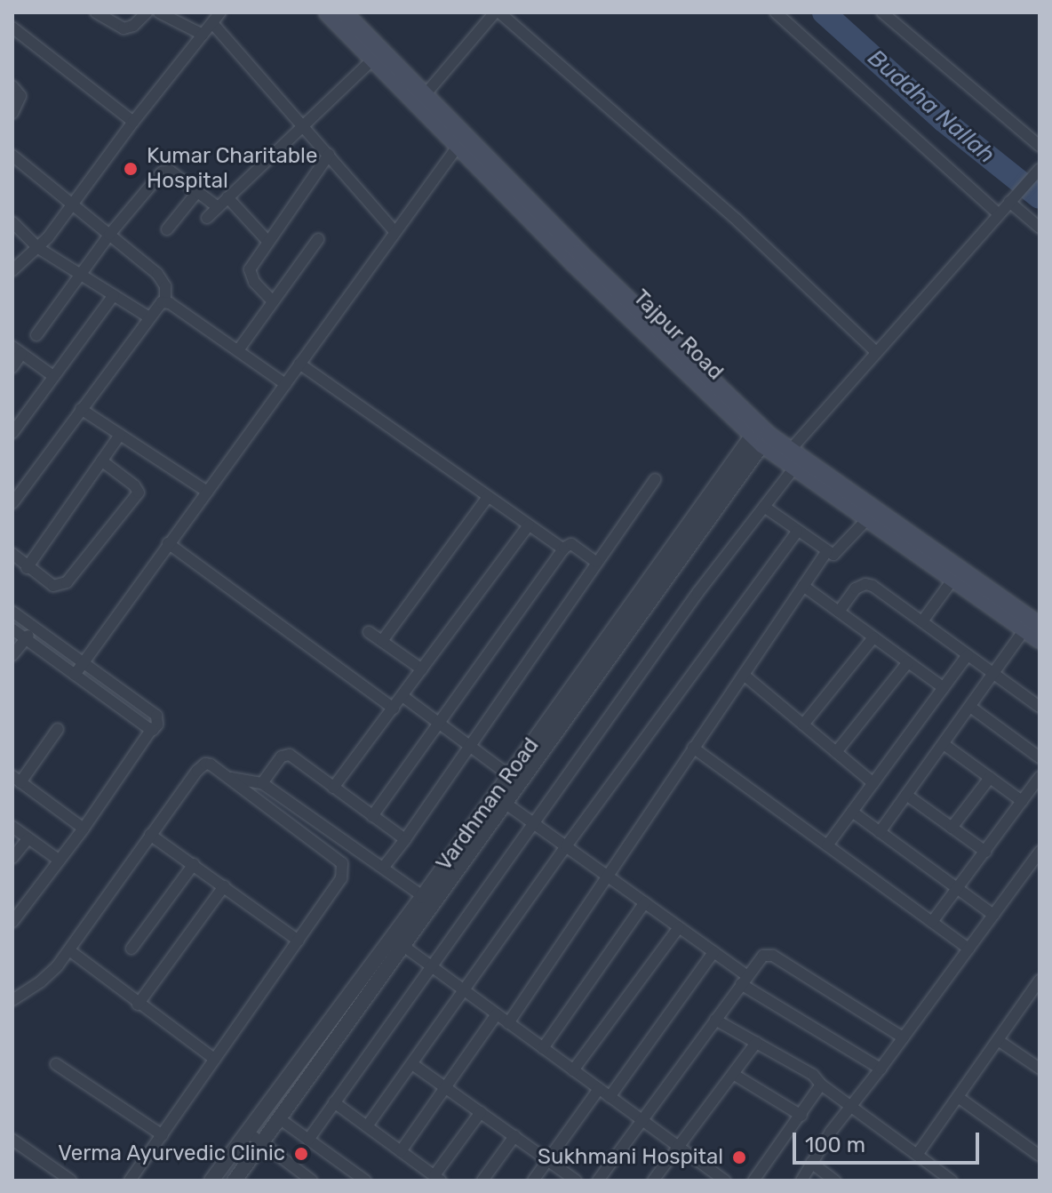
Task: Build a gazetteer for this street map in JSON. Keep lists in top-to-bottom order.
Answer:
{
  "streets": {
    "main road": ["Tajpur Road"],
    "street": ["Vardhman Road"]
  },
  "crossings": [
    ["Tajpur Road", "Vardhman Road"]
  ],
  "water": ["Buddha Nallah"],
  "places": ["Kumar Charitable Hospital", "Verma Ayurvedic Clinic", "Sukhmani Hospital"],
  "scale_bar": "100 m"
}
